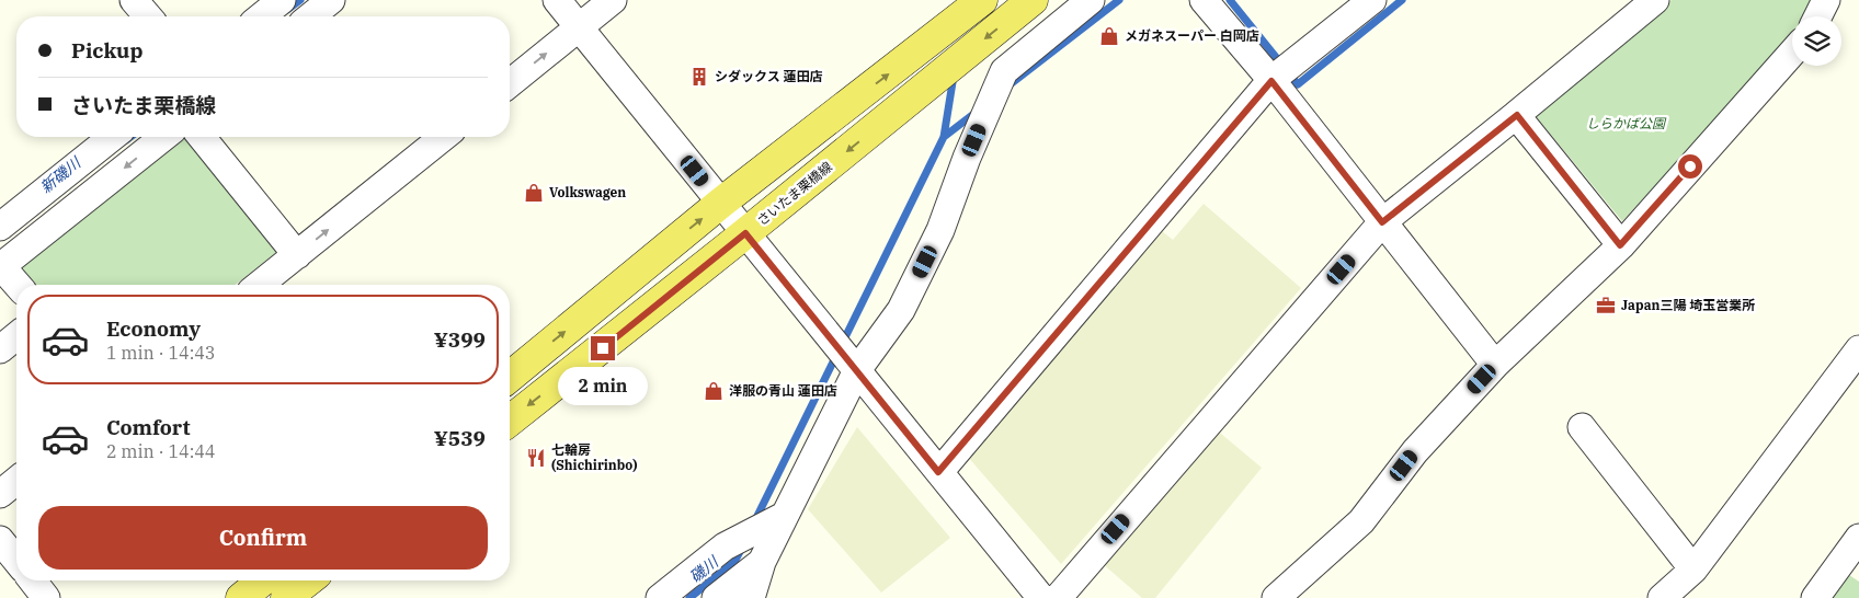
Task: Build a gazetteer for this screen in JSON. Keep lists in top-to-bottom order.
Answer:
{
  "streets": {
    "main road": ["さいたま栗橋線"]
  },
  "water": ["新磯川", "磯川"],
  "parks": ["しらかば公園"],
  "places": {
    "shop": ["メガネスーパー 白岡店", "Volkswagen", "洋服の青山 蓮田店"],
    "building": ["シダックス 蓮田店"],
    "office": ["Japan三陽 埼玉営業所"],
    "restaurant": ["七輪房 (Shichirinbo)"]
  },
  "page": {
    "banner": ["Pickup", "さいたま栗橋線"],
    "list": [
      {
        "name": "Economy",
        "note": "1 min · 14:43",
        "value": "¥399"
      },
      {
        "name": "Comfort",
        "note": "2 min · 14:44",
        "value": "¥539"
      }
    ],
    "bubble": "2 min",
    "buttons": "Confirm"
  }
}
